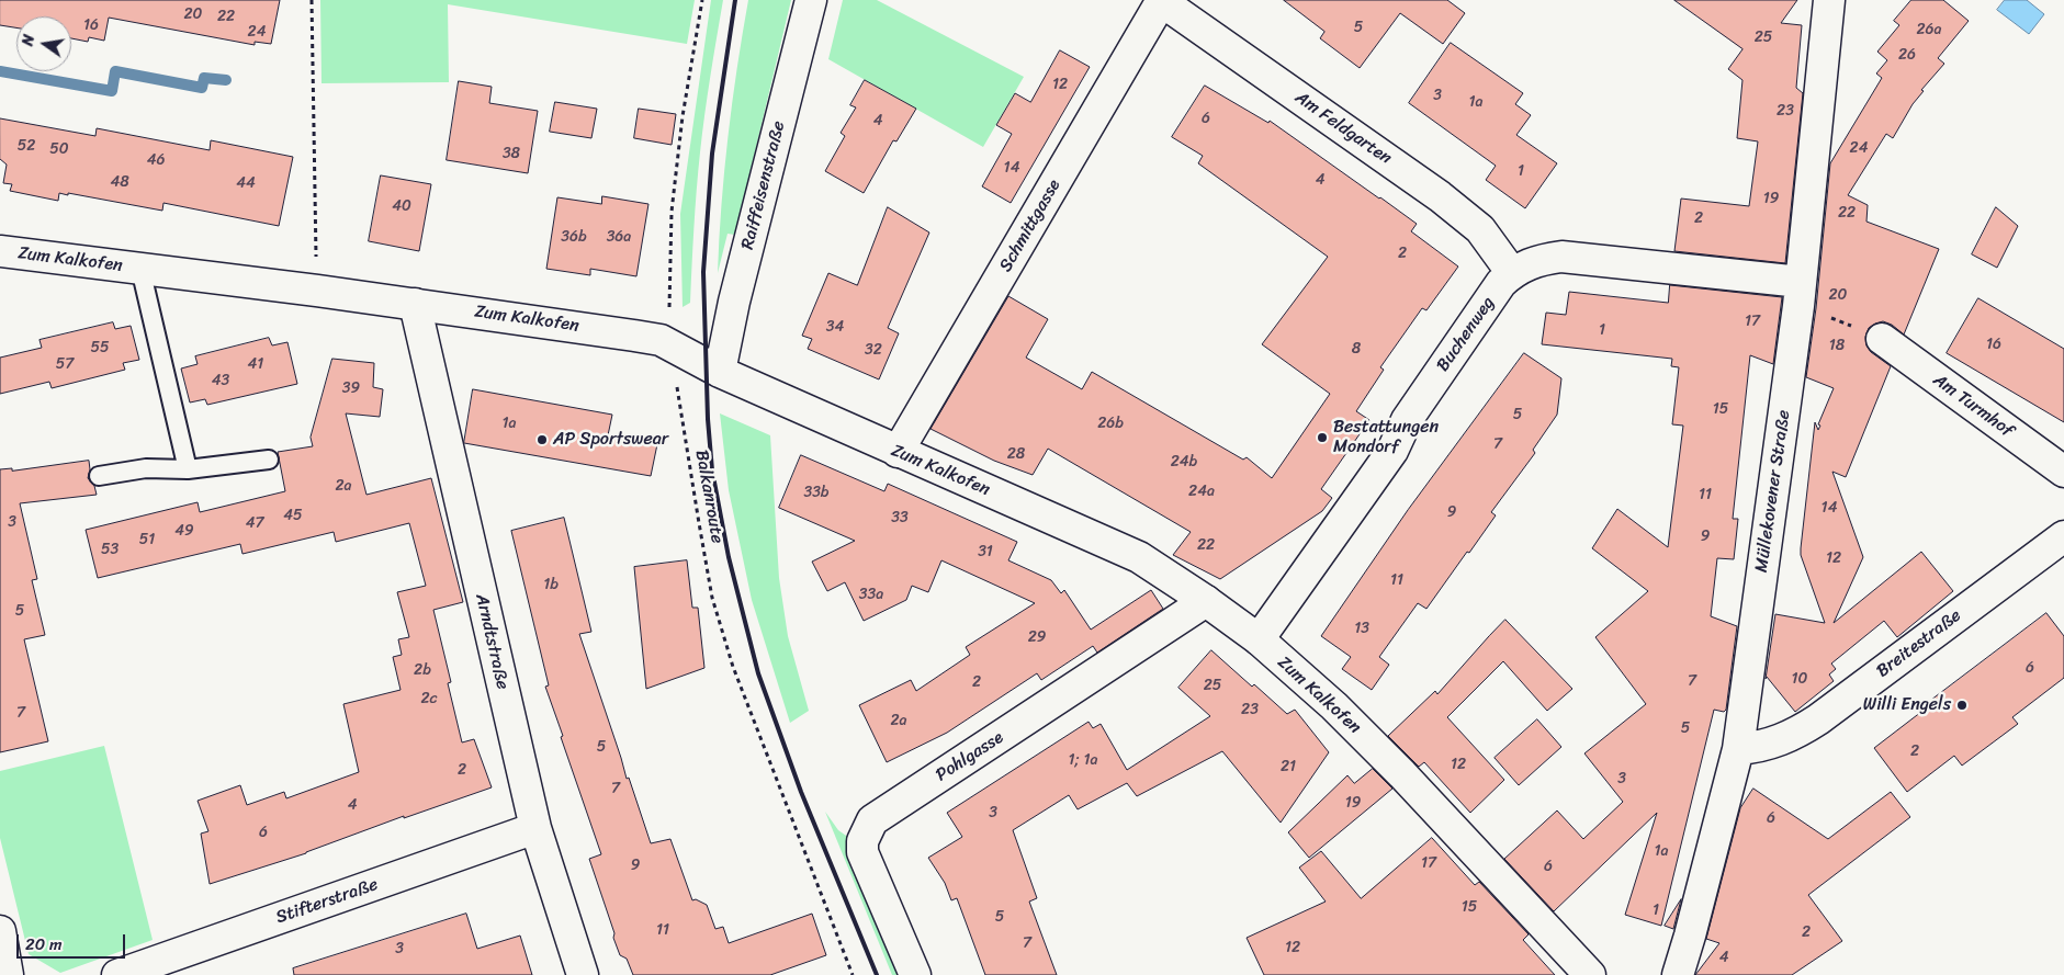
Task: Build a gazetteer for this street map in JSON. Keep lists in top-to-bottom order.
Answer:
{
  "streets": {
    "street": [
      "Am Feldgarten",
      "Raiffeisenstraße",
      "Schmittgasse",
      "Zum Kalkofen",
      "Buchenweg",
      "Am Turmhof",
      "Müllekovener Straße",
      "Arndtstraße",
      "Breitestraße",
      "Pohlgasse",
      "Stifterstraße"
    ],
    "path": ["Balkanroute"]
  },
  "crossings": [
    ["Am Feldgarten", "Schmittgasse"],
    ["Am Feldgarten", "Buchenweg"],
    ["Raiffeisenstraße", "Zum Kalkofen"],
    ["Schmittgasse", "Zum Kalkofen"],
    ["Zum Kalkofen", "Buchenweg"],
    ["Zum Kalkofen", "Balkanroute"],
    ["Zum Kalkofen", "Arndtstraße"],
    ["Zum Kalkofen", "Pohlgasse"],
    ["Buchenweg", "Müllekovener Straße"],
    ["Müllekovener Straße", "Breitestraße"],
    ["Arndtstraße", "Stifterstraße"]
  ],
  "places": ["Bestattungen Mondorf", "AP Sportswear", "Willi Engels"],
  "house_numbers": [
    "20",
    "22",
    "16",
    "5",
    "26a",
    "24",
    "25",
    "26",
    "12",
    "3",
    "1a",
    "23",
    "6",
    "4",
    "52",
    "24",
    "50",
    "38",
    "46",
    "14",
    "1",
    "4",
    "48",
    "44",
    "19",
    "40",
    "22",
    "2",
    "36b",
    "36a",
    "2",
    "20",
    "17",
    "34",
    "1",
    "16",
    "18",
    "55",
    "8",
    "32",
    "57",
    "41",
    "43",
    "39",
    "15",
    "5",
    "1a",
    "26b",
    "7",
    "28",
    "24b",
    "2a",
    "24a",
    "33b",
    "11",
    "14",
    "9",
    "45",
    "33",
    "3",
    "47",
    "49",
    "9",
    "51",
    "22",
    "53",
    "31",
    "12",
    "11",
    "1b",
    "33a",
    "5",
    "13",
    "29",
    "6",
    "2b",
    "10",
    "7",
    "2",
    "25",
    "2c",
    "23",
    "7",
    "2a",
    "5",
    "5",
    "2",
    "1; 1a",
    "12",
    "21",
    "2",
    "3",
    "7",
    "19",
    "4",
    "3",
    "6",
    "6",
    "1a",
    "17",
    "9",
    "6",
    "15",
    "1",
    "5",
    "11",
    "2",
    "7",
    "12",
    "3",
    "4"
  ],
  "scale_bar": "20 m",
  "north": "left"
}
